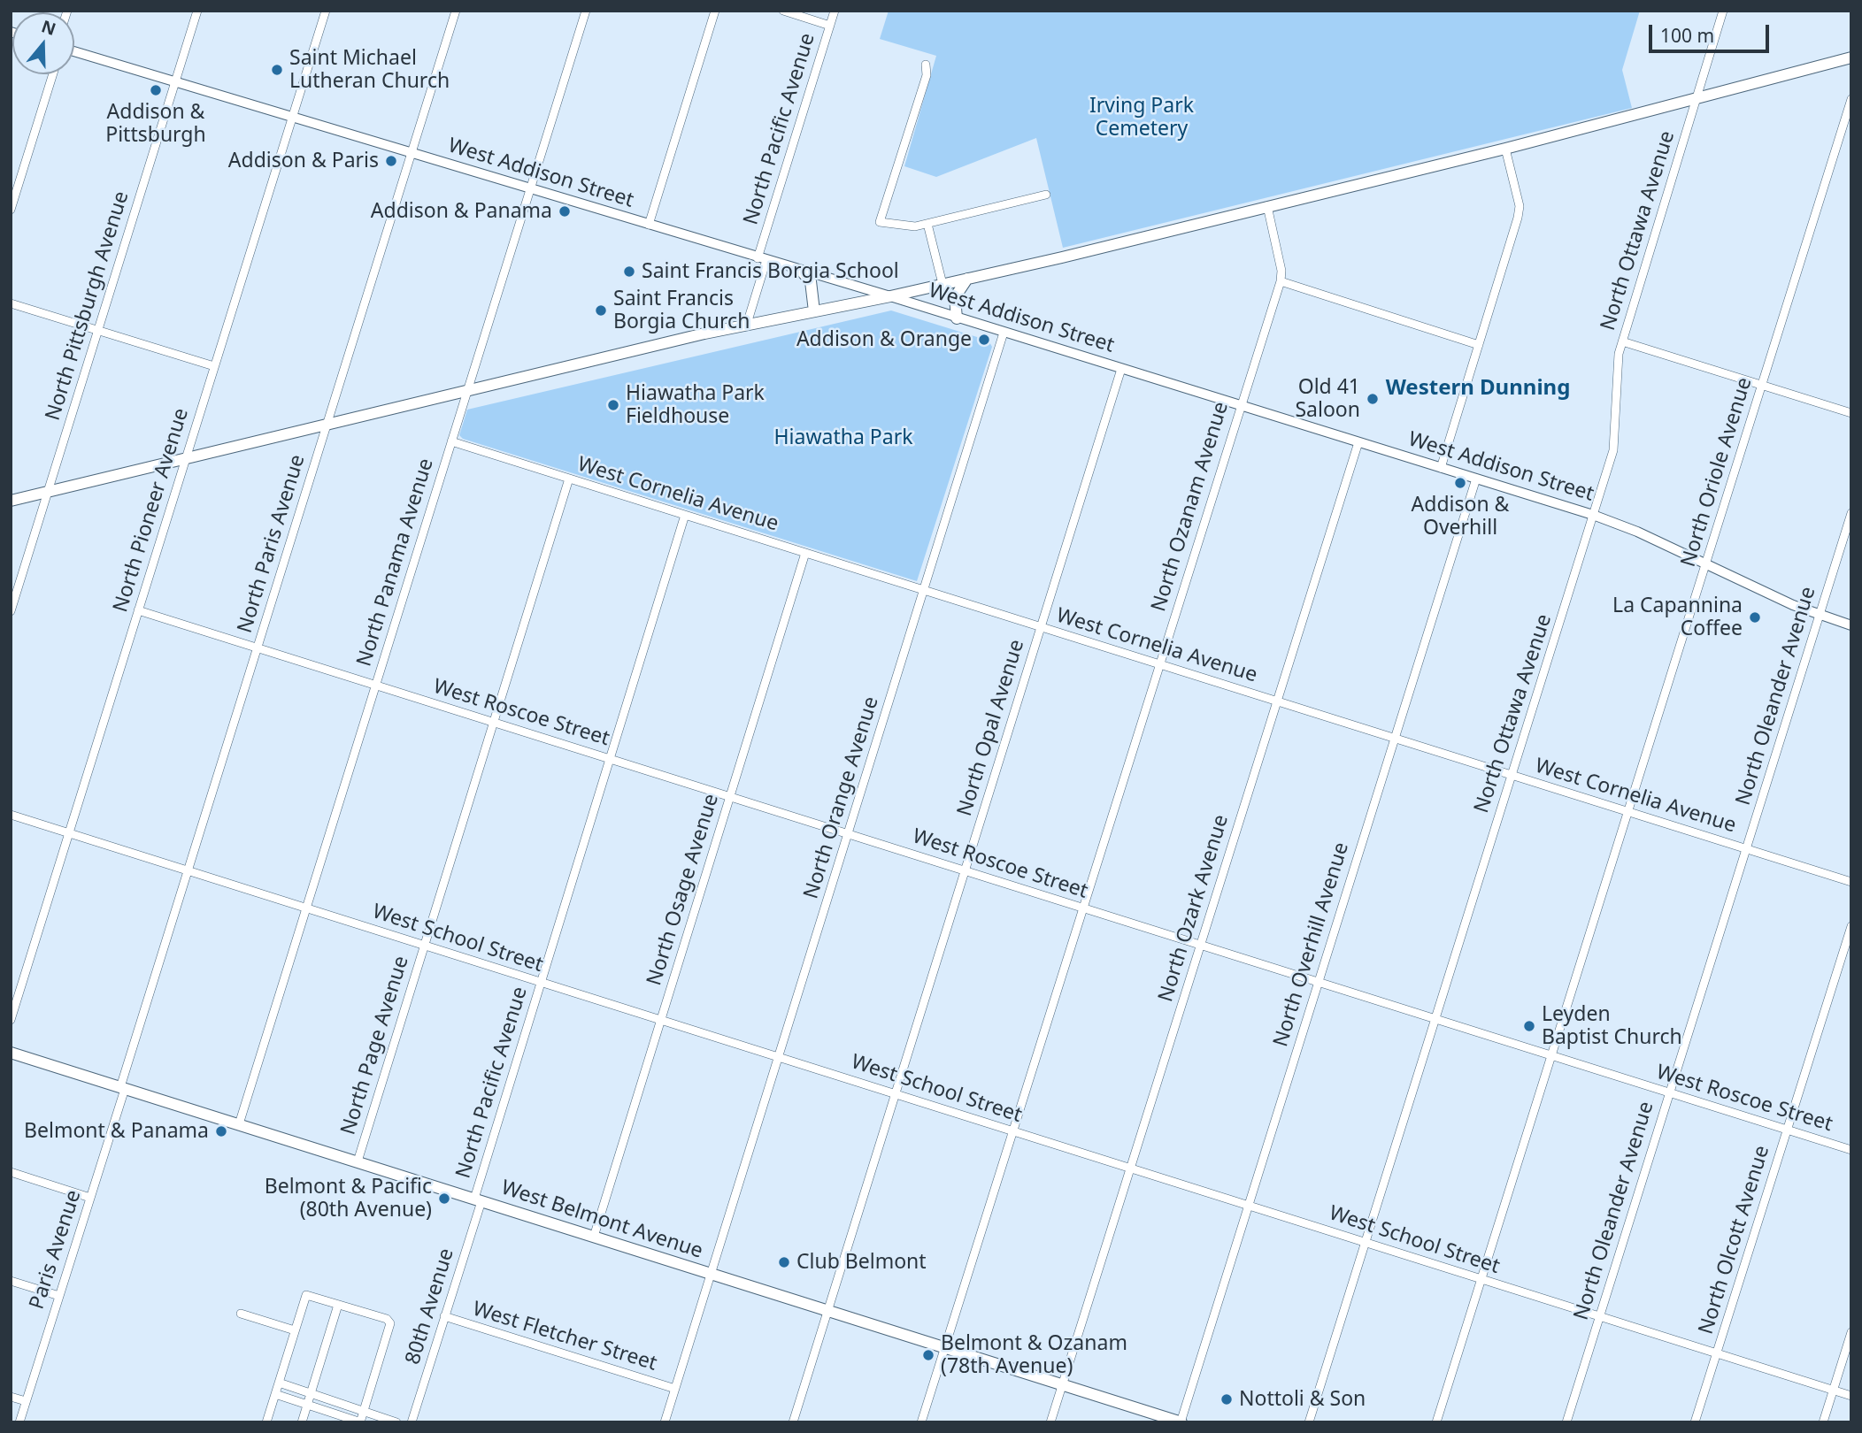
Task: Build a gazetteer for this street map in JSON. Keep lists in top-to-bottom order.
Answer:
{
  "streets": {
    "main road": ["West Belmont Avenue"],
    "street": [
      "North Pacific Avenue",
      "West Addison Street",
      "North Ottawa Avenue",
      "North Pittsburgh Avenue",
      "North Oriole Avenue",
      "West Cornelia Avenue",
      "North Ozanam Avenue",
      "North Pioneer Avenue",
      "North Paris Avenue",
      "North Panama Avenue",
      "North Oleander Avenue",
      "West Roscoe Street",
      "North Opal Avenue",
      "North Orange Avenue",
      "North Osage Avenue",
      "North Ozark Avenue",
      "West School Street",
      "North Overhill Avenue",
      "North Page Avenue",
      "North Olcott Avenue",
      "Paris Avenue",
      "80th Avenue",
      "West Fletcher Street"
    ]
  },
  "crossings": [
    ["North Pacific Avenue", "West Addison Street"],
    ["North Pacific Avenue", "West Cornelia Avenue"],
    ["North Pacific Avenue", "West Roscoe Street"],
    ["North Pacific Avenue", "West School Street"],
    ["North Pacific Avenue", "West Belmont Avenue"],
    ["North Pacific Avenue", "80th Avenue"],
    ["West Addison Street", "North Ottawa Avenue"],
    ["West Addison Street", "North Pittsburgh Avenue"],
    ["West Addison Street", "North Oriole Avenue"],
    ["West Addison Street", "North Ozanam Avenue"],
    ["West Addison Street", "North Pioneer Avenue"],
    ["West Addison Street", "North Paris Avenue"],
    ["West Addison Street", "North Panama Avenue"],
    ["West Addison Street", "North Oleander Avenue"],
    ["West Addison Street", "North Opal Avenue"],
    ["West Addison Street", "North Orange Avenue"],
    ["West Addison Street", "North Ozark Avenue"],
    ["West Addison Street", "North Overhill Avenue"],
    ["North Ottawa Avenue", "West Cornelia Avenue"],
    ["North Ottawa Avenue", "West Roscoe Street"],
    ["North Ottawa Avenue", "West School Street"],
    ["North Oriole Avenue", "West Cornelia Avenue"],
    ["North Oriole Avenue", "West Roscoe Street"],
    ["North Oriole Avenue", "West School Street"],
    ["West Cornelia Avenue", "North Ozanam Avenue"],
    ["West Cornelia Avenue", "North Panama Avenue"],
    ["West Cornelia Avenue", "North Oleander Avenue"],
    ["West Cornelia Avenue", "North Opal Avenue"],
    ["West Cornelia Avenue", "North Orange Avenue"],
    ["West Cornelia Avenue", "North Osage Avenue"],
    ["West Cornelia Avenue", "North Ozark Avenue"],
    ["West Cornelia Avenue", "North Overhill Avenue"],
    ["West Cornelia Avenue", "North Page Avenue"],
    ["North Ozanam Avenue", "West Roscoe Street"],
    ["North Ozanam Avenue", "West School Street"],
    ["North Ozanam Avenue", "West Belmont Avenue"],
    ["North Pioneer Avenue", "West Roscoe Street"],
    ["North Pioneer Avenue", "West School Street"],
    ["North Paris Avenue", "West Roscoe Street"],
    ["North Paris Avenue", "West School Street"],
    ["North Paris Avenue", "West Belmont Avenue"],
    ["North Paris Avenue", "Paris Avenue"],
    ["North Panama Avenue", "West Roscoe Street"],
    ["North Panama Avenue", "West School Street"],
    ["North Panama Avenue", "West Belmont Avenue"],
    ["North Oleander Avenue", "West Roscoe Street"],
    ["North Oleander Avenue", "West School Street"],
    ["West Roscoe Street", "North Opal Avenue"],
    ["West Roscoe Street", "North Orange Avenue"],
    ["West Roscoe Street", "North Osage Avenue"],
    ["West Roscoe Street", "North Ozark Avenue"],
    ["West Roscoe Street", "North Overhill Avenue"],
    ["West Roscoe Street", "North Page Avenue"],
    ["West Roscoe Street", "North Olcott Avenue"],
    ["North Opal Avenue", "West School Street"],
    ["North Opal Avenue", "West Belmont Avenue"],
    ["North Orange Avenue", "West School Street"],
    ["North Orange Avenue", "West Belmont Avenue"],
    ["North Orange Avenue", "West Fletcher Street"],
    ["North Osage Avenue", "West School Street"],
    ["North Osage Avenue", "West Belmont Avenue"],
    ["North Ozark Avenue", "West School Street"],
    ["North Ozark Avenue", "West Belmont Avenue"],
    ["West School Street", "North Overhill Avenue"],
    ["West School Street", "North Page Avenue"],
    ["West School Street", "North Olcott Avenue"],
    ["North Overhill Avenue", "West Belmont Avenue"],
    ["North Page Avenue", "West Belmont Avenue"],
    ["West Belmont Avenue", "Paris Avenue"],
    ["West Belmont Avenue", "80th Avenue"],
    ["80th Avenue", "West Fletcher Street"]
  ],
  "districts": ["Western Dunning"],
  "parks": ["Irving Park Cemetery", "Hiawatha Park"],
  "places": [
    "Saint Michael Lutheran Church",
    "Addison & Pittsburgh",
    "Addison & Paris",
    "Addison & Panama",
    "Saint Francis Borgia School",
    "Saint Francis Borgia Church",
    "Addison & Orange",
    "Old 41 Saloon",
    "Hiawatha Park Fieldhouse",
    "Addison & Overhill",
    "La Capannina Coffee",
    "Leyden Baptist Church",
    "Belmont & Panama",
    "Belmont & Pacific (80th Avenue)",
    "Club Belmont",
    "Belmont & Ozanam (78th Avenue)",
    "Nottoli & Son"
  ],
  "scale_bar": "100 m",
  "north": "top"
}
